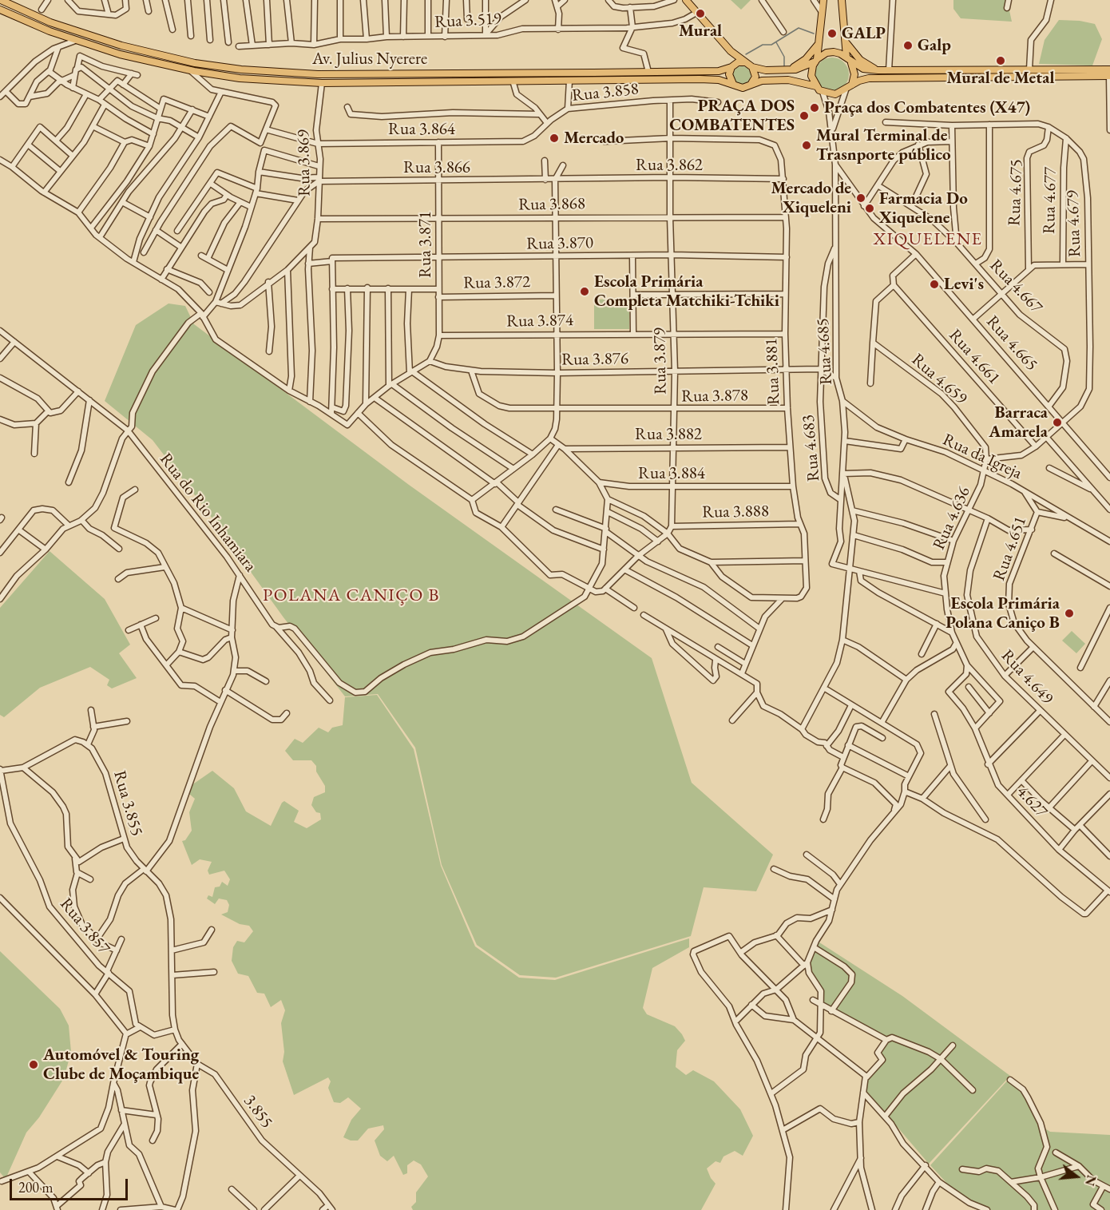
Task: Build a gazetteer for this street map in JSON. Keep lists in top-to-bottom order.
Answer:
{
  "streets": {
    "main road": ["Av. Julius Nyerere"],
    "street": [
      "Rua 3.519",
      "Rua 3.858",
      "Rua 3.864",
      "Rua 3.869",
      "Rua 3.862",
      "Rua 3.866",
      "Rua 4.675",
      "Rua 4.677",
      "Rua 3.868",
      "Rua 4.679",
      "Rua 3.870",
      "Rua 3.871",
      "Rua 3.872",
      "Rua 4.667",
      "Rua 3.874",
      "Rua 4.665",
      "Rua 4.685",
      "Rua 4.661",
      "Rua 3.876",
      "Rua 3.879",
      "Rua 3.881",
      "Rua 4.659",
      "Rua 3.878",
      "Rua 3.882",
      "Rua 4.683",
      "Rua da Igreja",
      "Rua 3.884",
      "Rua 3.888",
      "Rua do Rio Inhamiara",
      "Rua 4.636",
      "Rua 4.651",
      "Rua 4.649",
      "4.627",
      "Rua 3.855",
      "Rua 3.857",
      "3.855"
    ]
  },
  "crossings": [
    ["Av. Julius Nyerere", "Rua 3.869"],
    ["Av. Julius Nyerere", "Rua 4.685"],
    ["Rua 3.858", "Rua 3.864"],
    ["Rua 3.858", "Rua 3.879"],
    ["Rua 3.864", "Rua 3.869"],
    ["Rua 3.864", "Rua 3.871"],
    ["Rua 3.869", "Rua 3.866"],
    ["Rua 3.869", "Rua 3.868"],
    ["Rua 3.862", "Rua 3.866"],
    ["Rua 3.862", "Rua 3.879"],
    ["Rua 3.862", "Rua 3.881"],
    ["Rua 3.866", "Rua 3.871"],
    ["Rua 4.675", "Rua 4.679"],
    ["Rua 4.677", "Rua 4.679"],
    ["Rua 3.868", "Rua 3.871"],
    ["Rua 3.868", "Rua 3.879"],
    ["Rua 3.868", "Rua 3.881"],
    ["Rua 4.679", "Rua 4.665"],
    ["Rua 3.870", "Rua 3.871"],
    ["Rua 3.870", "Rua 3.879"],
    ["Rua 3.870", "Rua 3.881"],
    ["Rua 3.871", "Rua 3.872"],
    ["Rua 3.871", "Rua 3.874"],
    ["Rua 3.871", "Rua 3.876"],
    ["Rua 4.667", "Rua 4.665"],
    ["Rua 3.874", "Rua 3.879"],
    ["Rua 3.874", "Rua 3.881"],
    ["Rua 4.665", "Rua 4.685"],
    ["Rua 4.685", "Rua 4.683"],
    ["Rua 4.685", "Rua da Igreja"],
    ["Rua 3.876", "Rua 3.879"],
    ["Rua 3.876", "Rua 3.881"],
    ["Rua 3.876", "Rua 3.878"],
    ["Rua 3.876", "Rua 4.683"],
    ["Rua 3.879", "Rua 3.881"],
    ["Rua 3.879", "Rua 3.878"],
    ["Rua 3.879", "Rua 3.882"],
    ["Rua 3.879", "Rua 3.884"],
    ["Rua 3.879", "Rua 3.888"],
    ["Rua 3.881", "Rua 3.878"],
    ["Rua 3.881", "Rua 3.882"],
    ["Rua 3.881", "Rua 3.884"],
    ["Rua 3.881", "Rua 3.888"],
    ["Rua 4.659", "Rua 4.636"],
    ["Rua da Igreja", "Rua 4.636"],
    ["Rua da Igreja", "Rua 4.651"],
    ["Rua 4.636", "4.627"],
    ["Rua 3.855", "3.855"]
  ],
  "districts": ["XIQUELENE", "POLANA CANIÇO B"],
  "places": [
    "Mural",
    "GALP",
    "Galp",
    "Mural de Metal",
    "Praça dos Combatentes (X47)",
    "PRAÇA DOS COMBATENTES",
    "Mercado",
    "Mural Terminal de Trasnporte público",
    "Mercado de Xiqueleni",
    "Farmacia Do Xiquelene",
    "Levi's",
    "Escola Primária Completa Matchiki-Tchiki",
    "Barraca Amarela",
    "Escola Primária Polana Caniço B",
    "Automóvel & Touring Clube de Moçambique"
  ],
  "scale_bar": "200 m",
  "north": "right"
}
